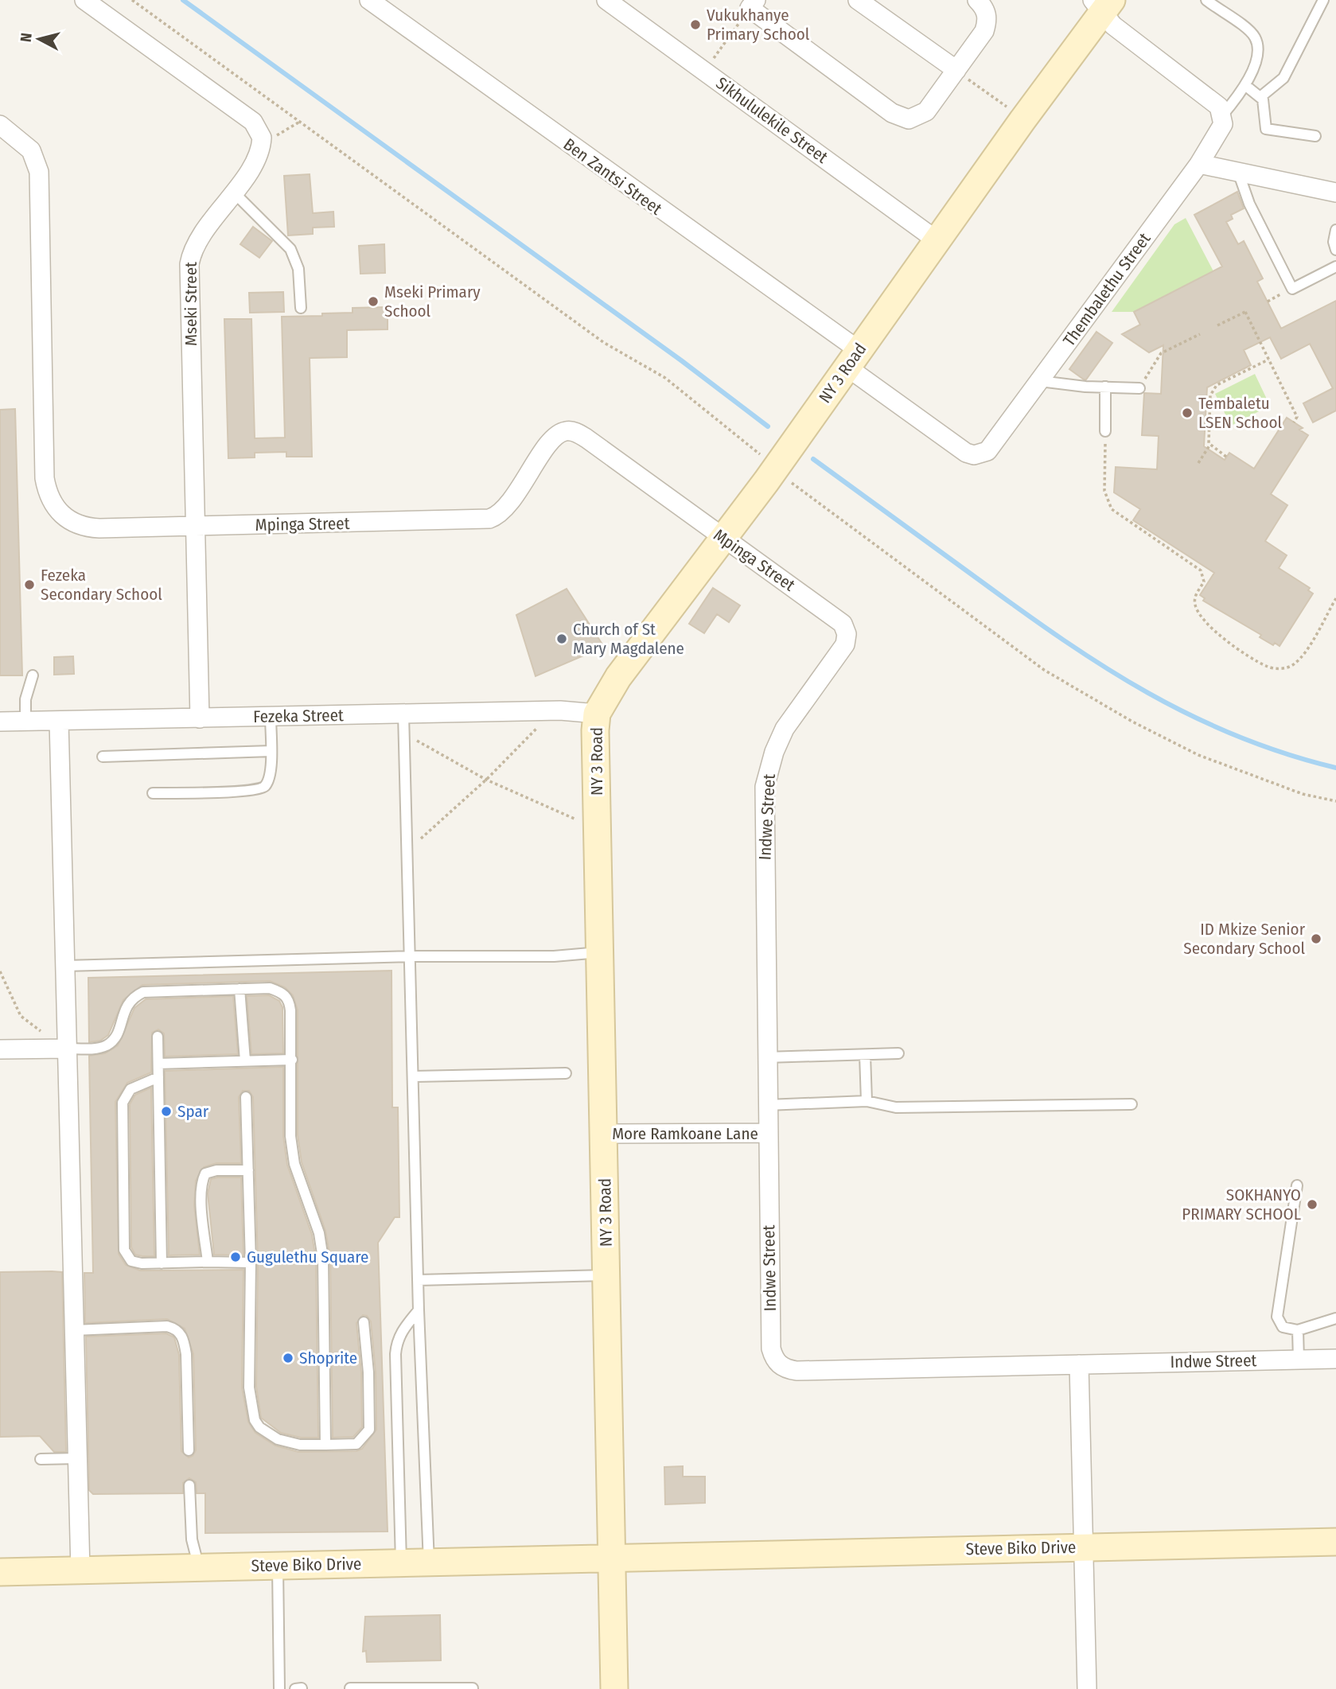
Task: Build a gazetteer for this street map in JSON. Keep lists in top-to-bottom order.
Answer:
{
  "streets": {
    "street": [
      "Sikhululekile Street",
      "Ben Zantsi Street",
      "Thembalethu Street",
      "Mseki Street",
      "NY 3 Road",
      "Mpinga Street",
      "Fezeka Street",
      "Indwe Street",
      "More Ramkoane Lane",
      "Steve Biko Drive"
    ]
  },
  "crossings": [
    ["Sikhululekile Street", "NY 3 Road"],
    ["Ben Zantsi Street", "Thembalethu Street"],
    ["Ben Zantsi Street", "NY 3 Road"],
    ["Thembalethu Street", "NY 3 Road"],
    ["Mseki Street", "Mpinga Street"],
    ["Mseki Street", "Fezeka Street"],
    ["NY 3 Road", "Mpinga Street"],
    ["NY 3 Road", "Fezeka Street"],
    ["NY 3 Road", "More Ramkoane Lane"],
    ["NY 3 Road", "Steve Biko Drive"],
    ["Mpinga Street", "Indwe Street"],
    ["Indwe Street", "More Ramkoane Lane"]
  ],
  "places": [
    "Vukukhanye Primary School",
    "Mseki Primary School",
    "Tembaletu LSEN School",
    "Fezeka Secondary School",
    "Church of St Mary Magdalene",
    "ID Mkize Senior Secondary School",
    "Spar",
    "SOKHANYO PRIMARY SCHOOL",
    "Gugulethu Square",
    "Shoprite"
  ],
  "north": "left"
}
